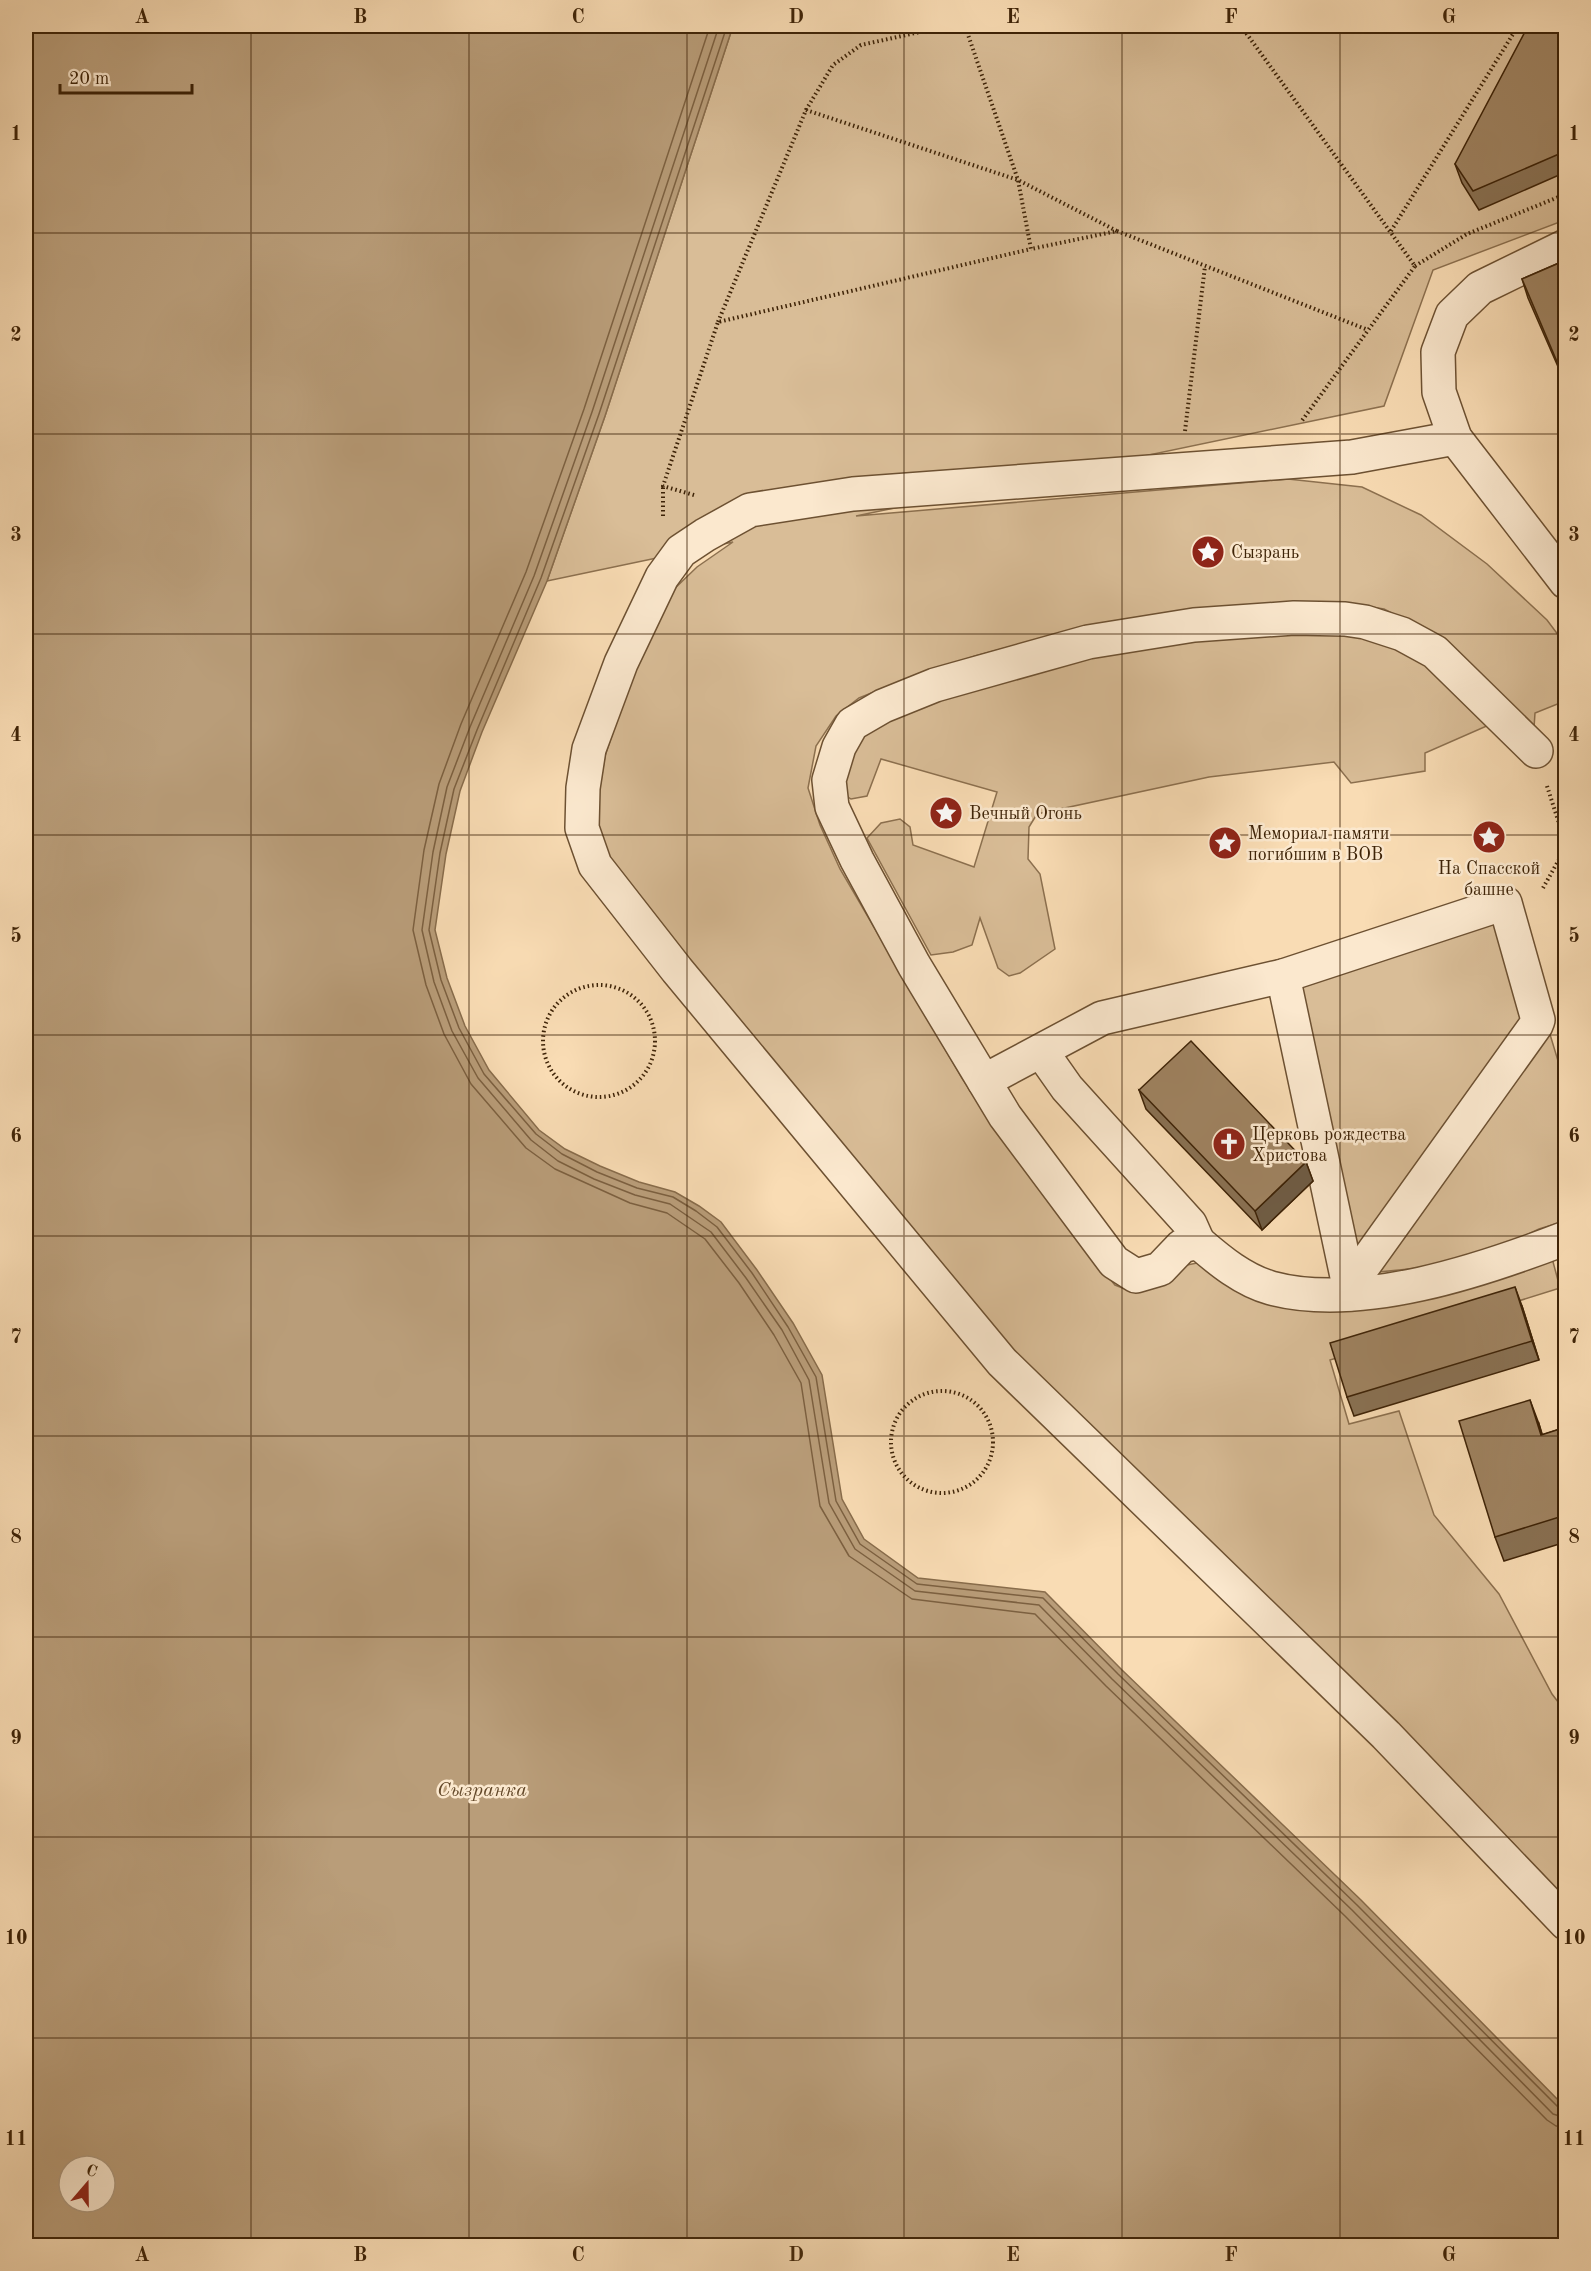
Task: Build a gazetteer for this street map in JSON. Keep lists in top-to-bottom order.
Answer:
{
  "water": ["Сызранка"],
  "places": {
    "place": [
      "Сызрань",
      "Вечный Огонь",
      "На Спасской башне",
      "Мемориал памяти погибшим в ВОВ"
    ],
    "church": ["Церковь рождества Христова"]
  },
  "scale_bar": "20 m",
  "north": "top",
  "grid": {
    "columns": [
      "A",
      "B",
      "C",
      "D",
      "E",
      "F",
      "G"
    ],
    "rows": [
      "1",
      "2",
      "3",
      "4",
      "5",
      "6",
      "7",
      "8",
      "9",
      "10",
      "11"
    ]
  }
}
